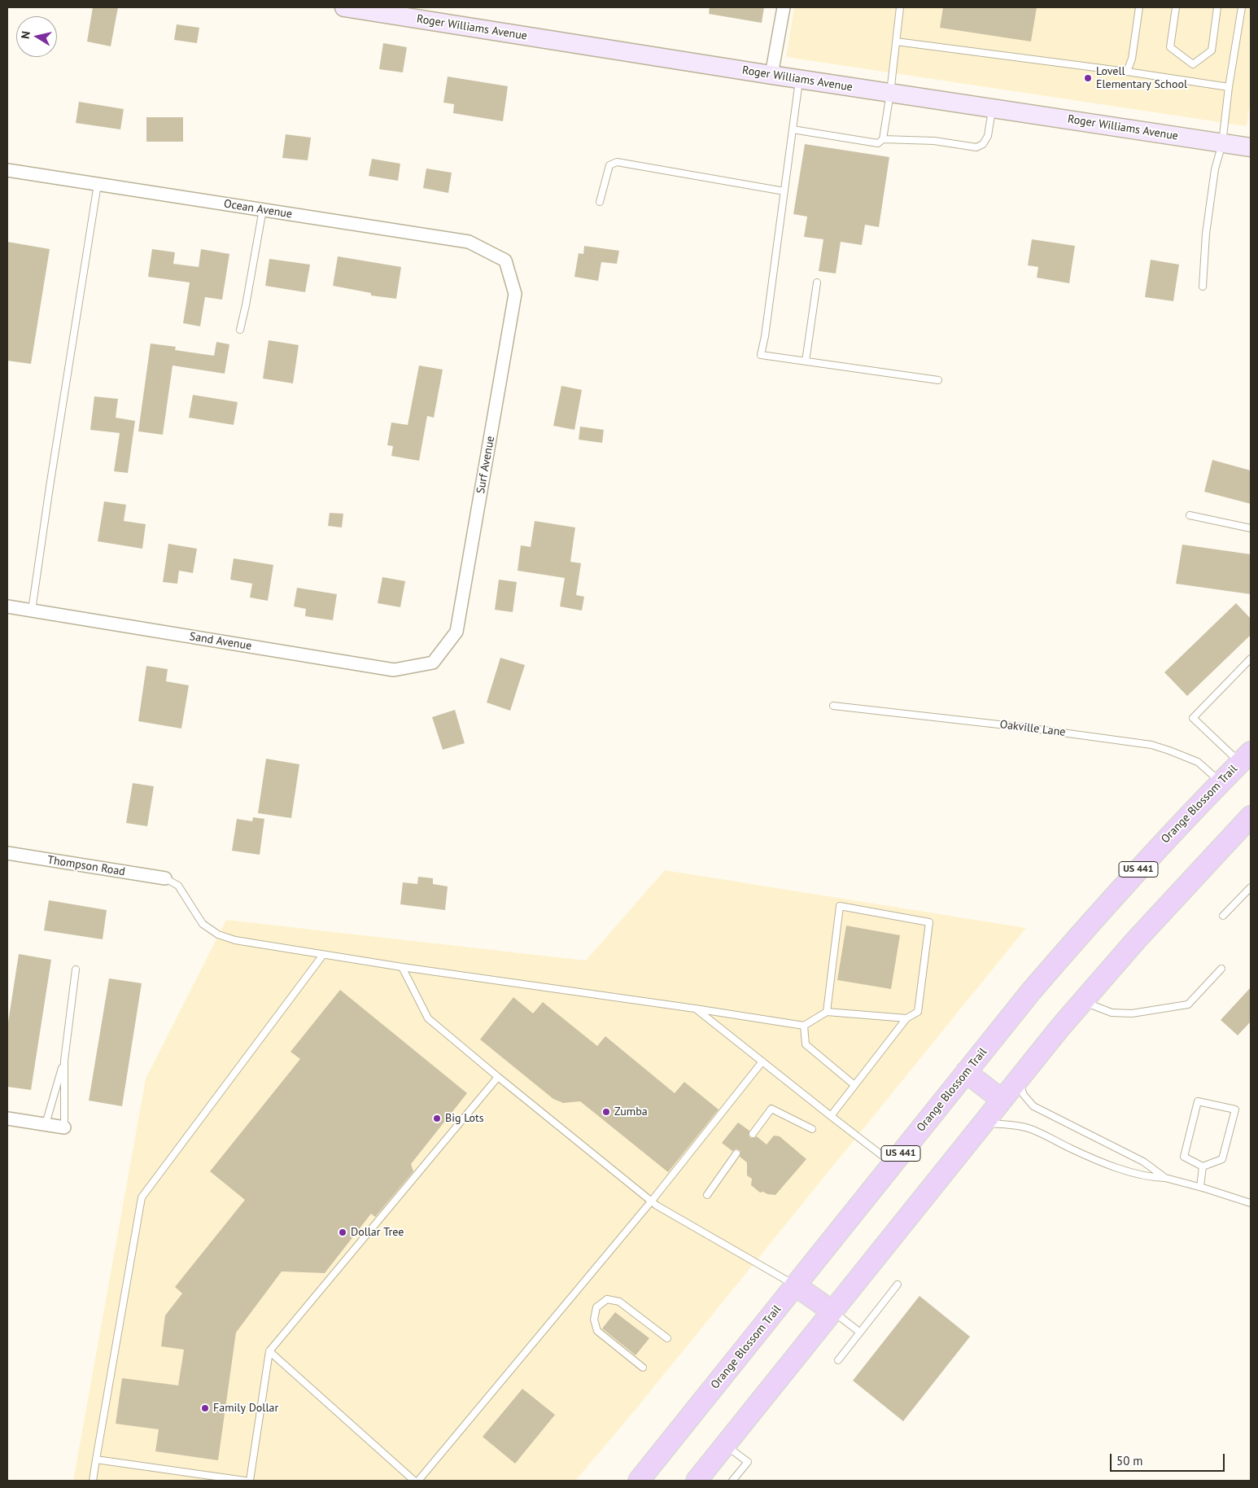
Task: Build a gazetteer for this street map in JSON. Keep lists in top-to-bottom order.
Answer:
{
  "streets": {
    "main road": ["Orange Blossom Trail", "US 441"],
    "street": [
      "Roger Williams Avenue",
      "Ocean Avenue",
      "Surf Avenue",
      "Sand Avenue",
      "Thompson Road"
    ],
    "lane": ["Oakville Lane"]
  },
  "crossings": [
    ["Ocean Avenue", "Surf Avenue"],
    ["Surf Avenue", "Sand Avenue"],
    ["Oakville Lane", "Orange Blossom Trail"]
  ],
  "places": [
    "Lovell Elementary School",
    "Zumba",
    "Big Lots",
    "Dollar Tree",
    "Family Dollar"
  ],
  "scale_bar": "50 m",
  "north": "left"
}
